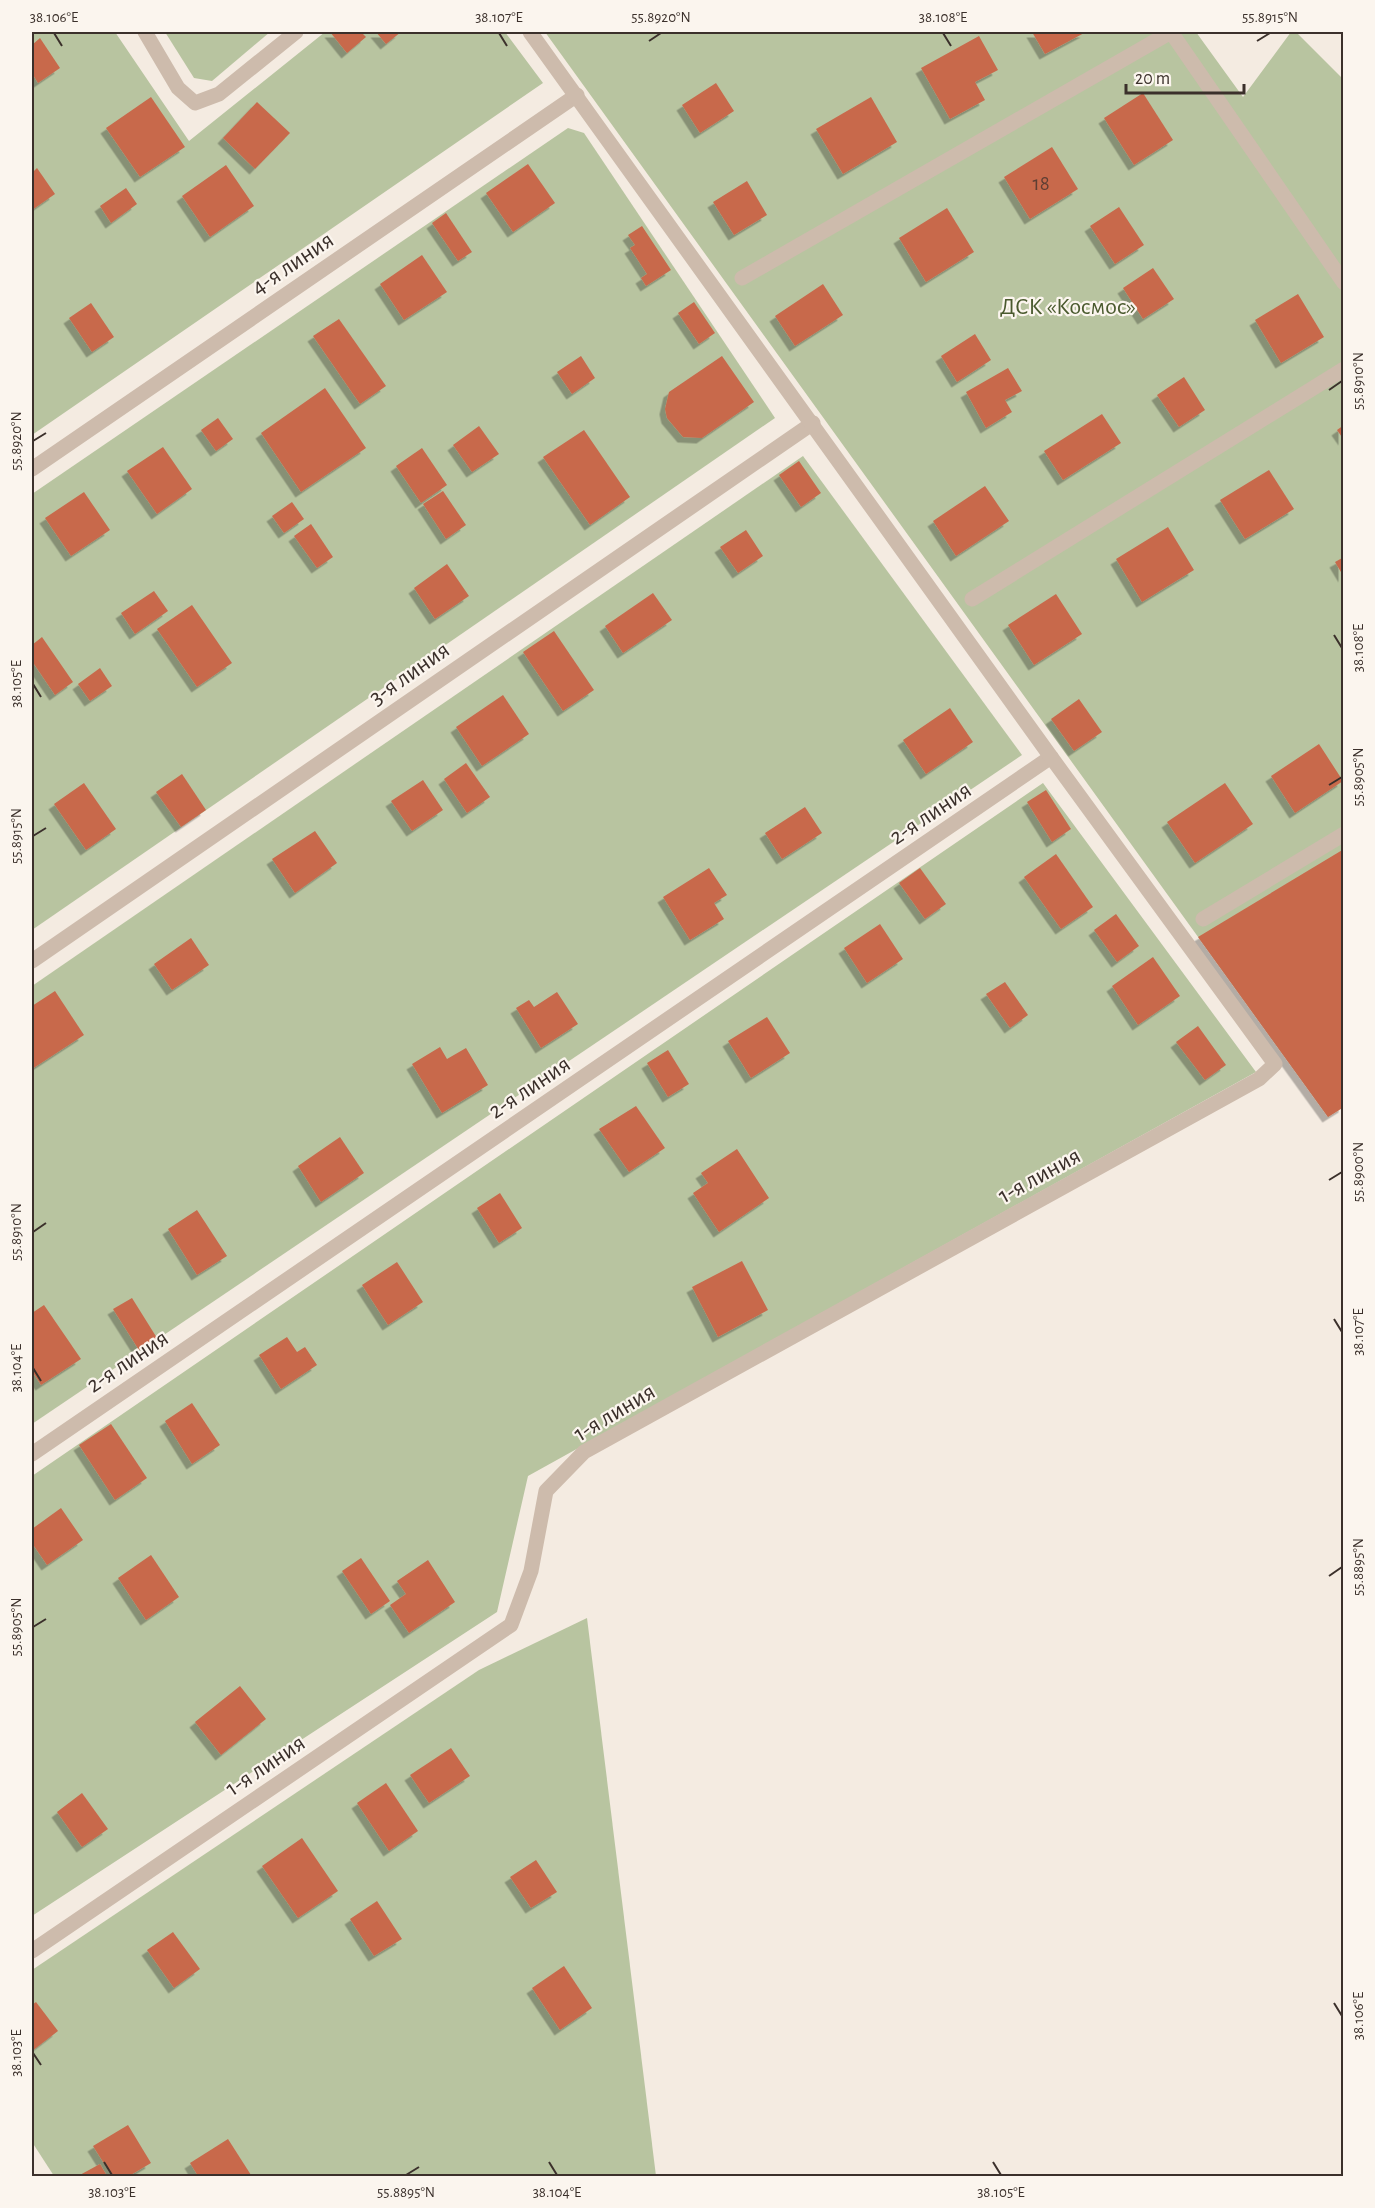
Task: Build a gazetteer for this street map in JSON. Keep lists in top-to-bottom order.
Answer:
{
  "streets": {
    "lane": [
      "4-я линия",
      "3-я линия",
      "2-я линия",
      "1-я линия"
    ]
  },
  "crossings": [
    ["2-я линия", "1-я линия"]
  ],
  "parks": ["ДСК «Космос»"],
  "house_numbers": ["18"],
  "scale_bar": "20 m",
  "coordinates": [
    "38.106°E",
    "38.107°E",
    "55.8920°N",
    "38.108°E",
    "55.8915°N",
    "55.8910°N",
    "38.105°E",
    "55.8905°N",
    "55.8900°N",
    "38.104°E",
    "55.8895°N",
    "38.103°E"
  ]
}
